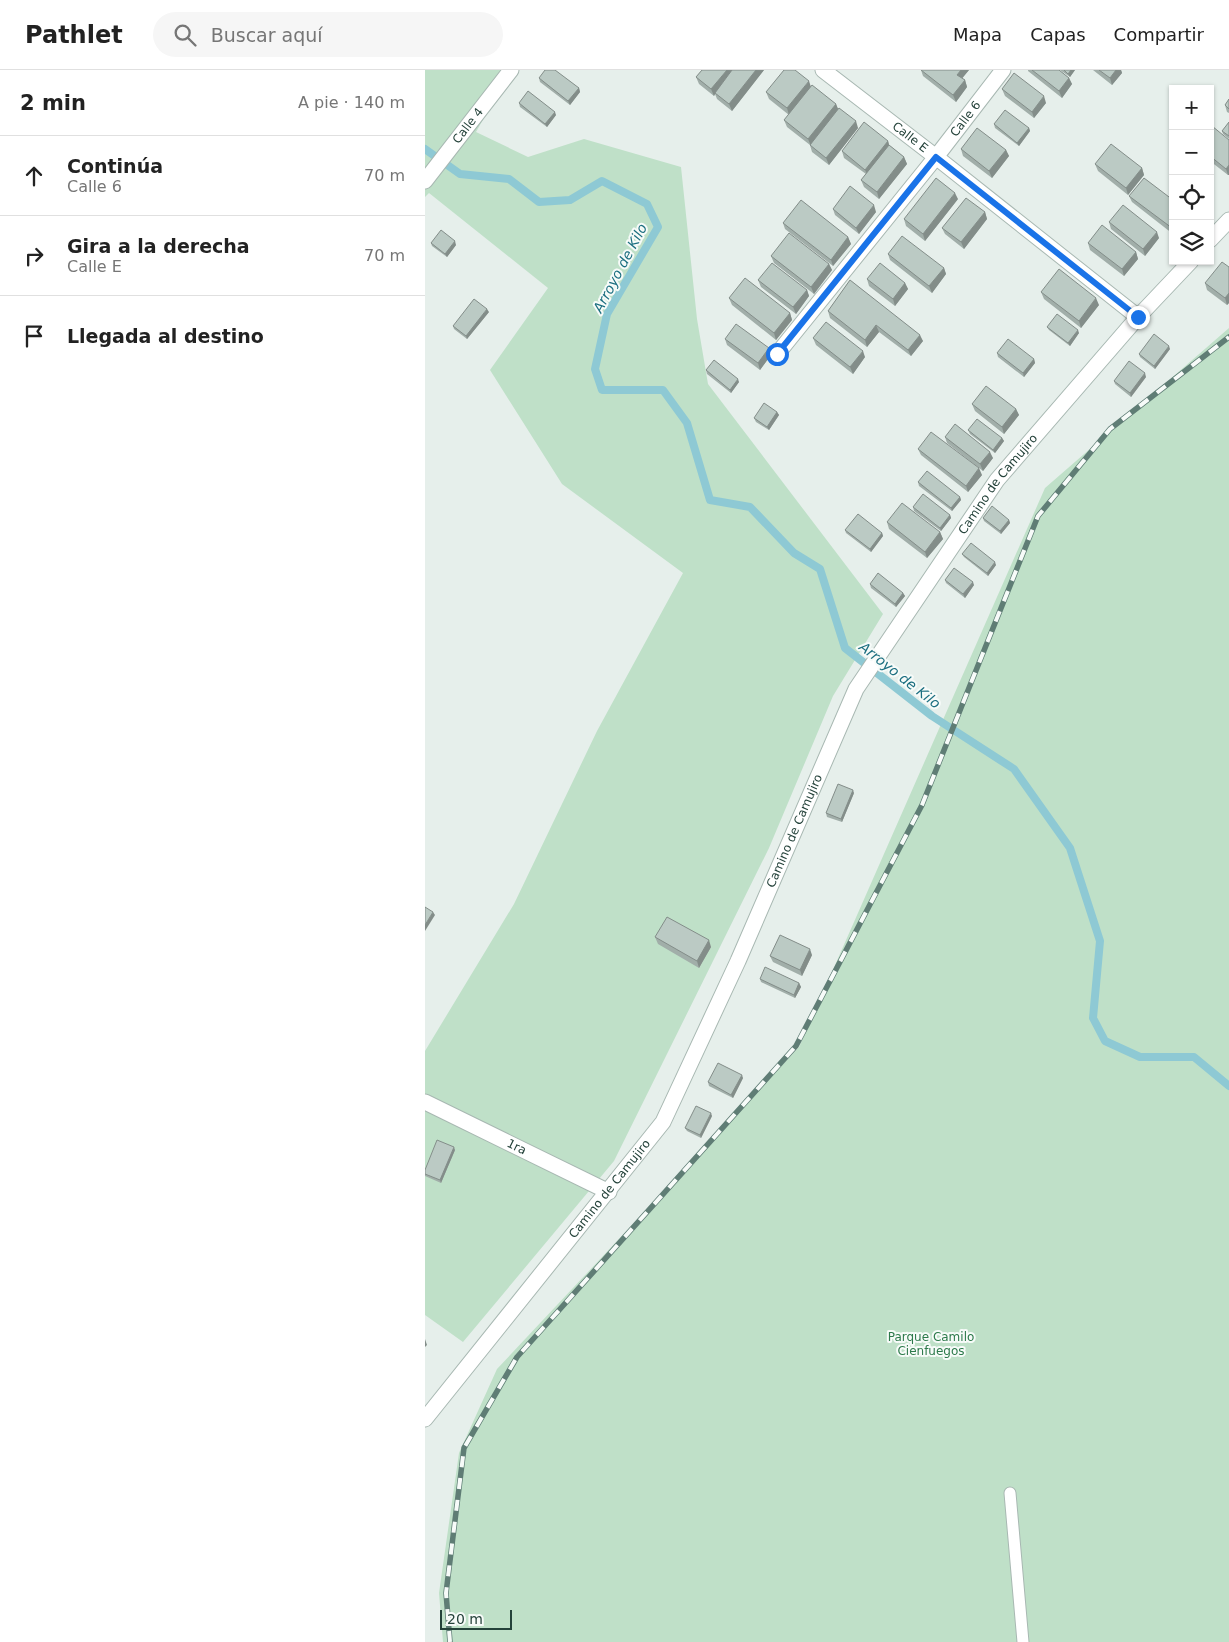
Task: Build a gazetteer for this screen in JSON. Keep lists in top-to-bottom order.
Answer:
{
  "streets": {
    "street": [
      "Calle 6",
      "Calle 4",
      "Calle E",
      "Camino de Camujiro",
      "1ra"
    ]
  },
  "crossings": [
    ["Calle 6", "Calle E"],
    ["Calle E", "Camino de Camujiro"],
    ["Camino de Camujiro", "1ra"]
  ],
  "water": ["Arroyo de Kilo"],
  "parks": ["Parque Camilo Cienfuegos"],
  "scale_bar": "20 m",
  "page": {
    "header": "Pathlet",
    "search": "Buscar aquí",
    "nav": ["Mapa", "Capas", "Compartir"],
    "heading": ["2 min", "A pie · 140 m"],
    "map_buttons": ["+", "−"],
    "list": [
      ["Continúa", "Calle 6", "70 m"],
      ["Gira a la derecha", "Calle E", "70 m"],
      "Llegada al destino"
    ],
    "scale": "20 m"
  }
}
